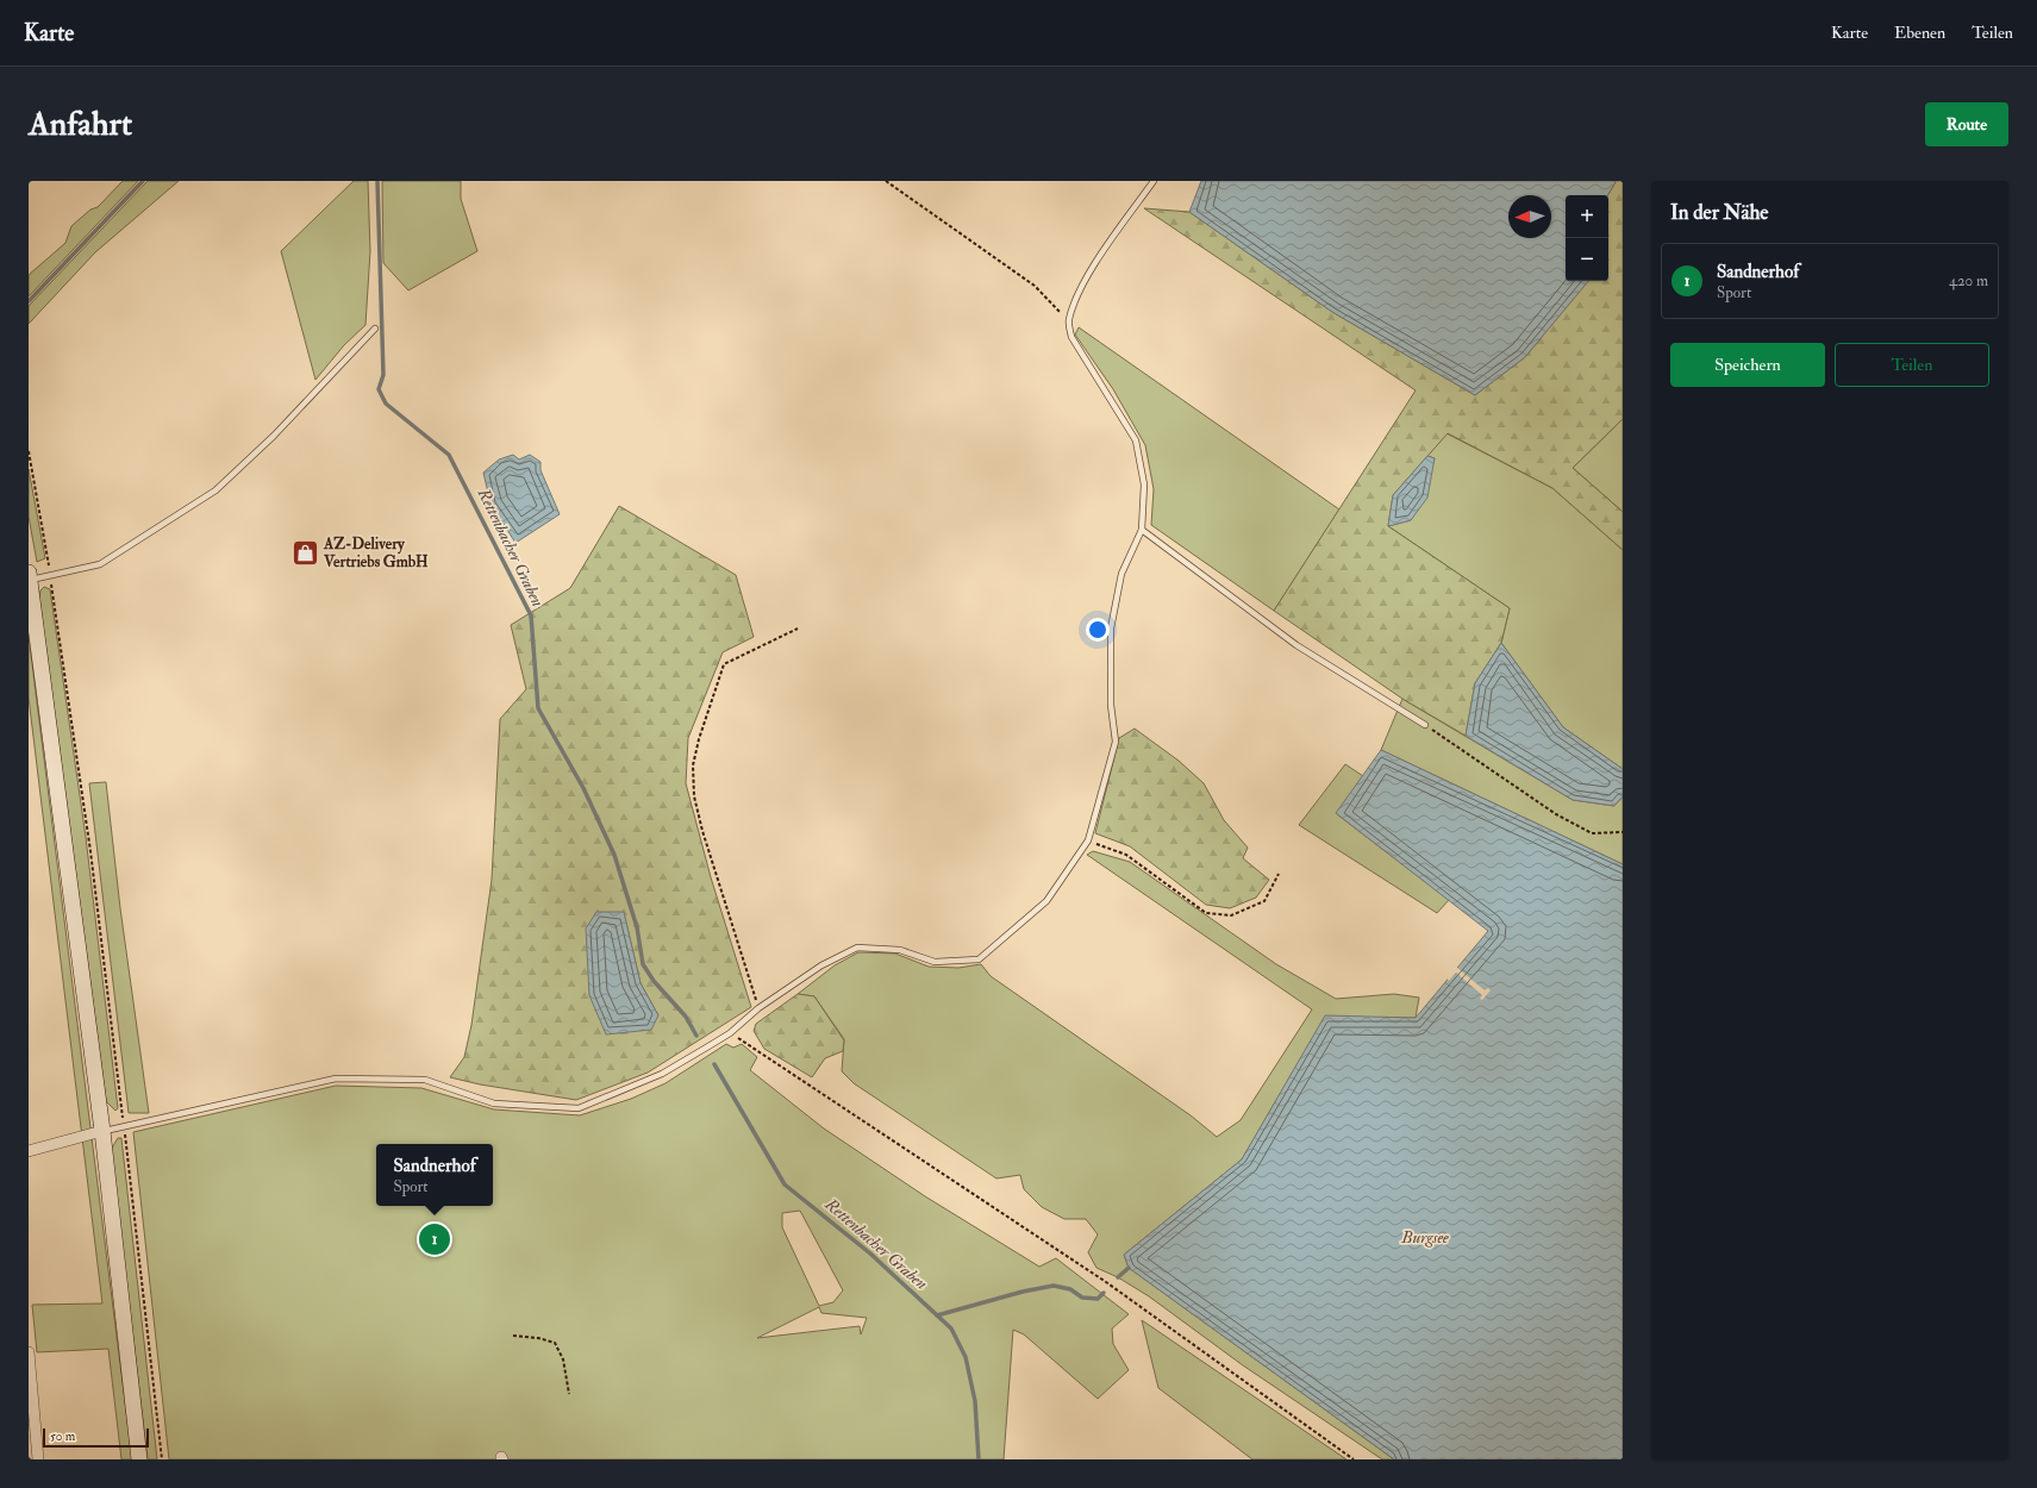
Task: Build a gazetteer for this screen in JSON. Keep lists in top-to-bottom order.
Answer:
{
  "water": ["Rettenbacher Graben", "Burgsee"],
  "places": {
    "shop": ["AZ-Delivery Vertriebs GmbH"]
  },
  "scale_bar": "50 m",
  "north": "left",
  "page": {
    "header": "Karte",
    "nav": ["Karte", "Ebenen", "Teilen"],
    "buttons": [
      "Route",
      ["Speichern", "Teilen"]
    ],
    "title": "Anfahrt",
    "heading": "In der Nähe",
    "map_buttons": ["+", "−"],
    "list": [
      {
        "mark": "1",
        "name": "Sandnerhof",
        "note": "Sport",
        "value": "420 m"
      }
    ],
    "popup": ["Sandnerhof", "Sport"],
    "pins": "1",
    "scale": "50 m"
  }
}
